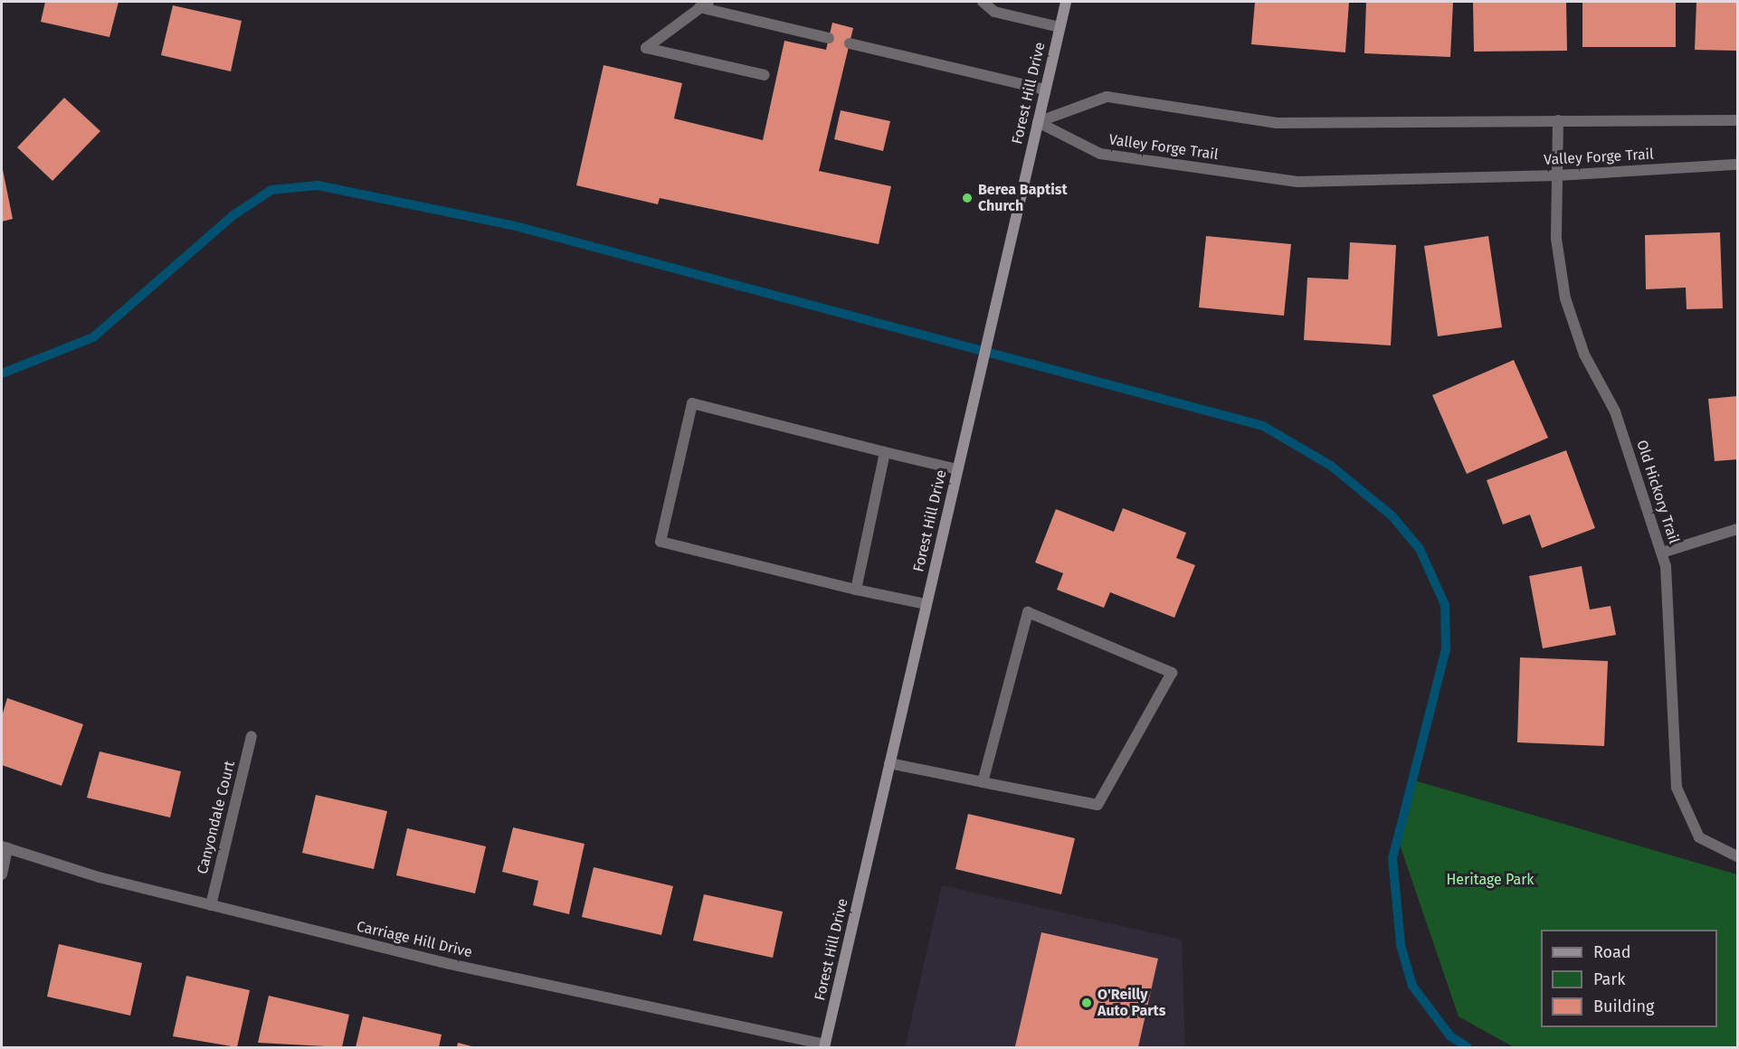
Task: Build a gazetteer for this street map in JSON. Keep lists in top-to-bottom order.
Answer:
{
  "streets": {
    "main road": ["Forest Hill Drive"],
    "street": [
      "Valley Forge Trail",
      "Old Hickory Trail",
      "Canyondale Court",
      "Carriage Hill Drive"
    ]
  },
  "crossings": [
    ["Forest Hill Drive", "Valley Forge Trail"],
    ["Forest Hill Drive", "Carriage Hill Drive"],
    ["Valley Forge Trail", "Old Hickory Trail"],
    ["Canyondale Court", "Carriage Hill Drive"]
  ],
  "parks": ["Heritage Park"],
  "places": ["Berea Baptist Church", "O'Reilly Auto Parts"],
  "legend": ["Road", "Park", "Building"]
}
